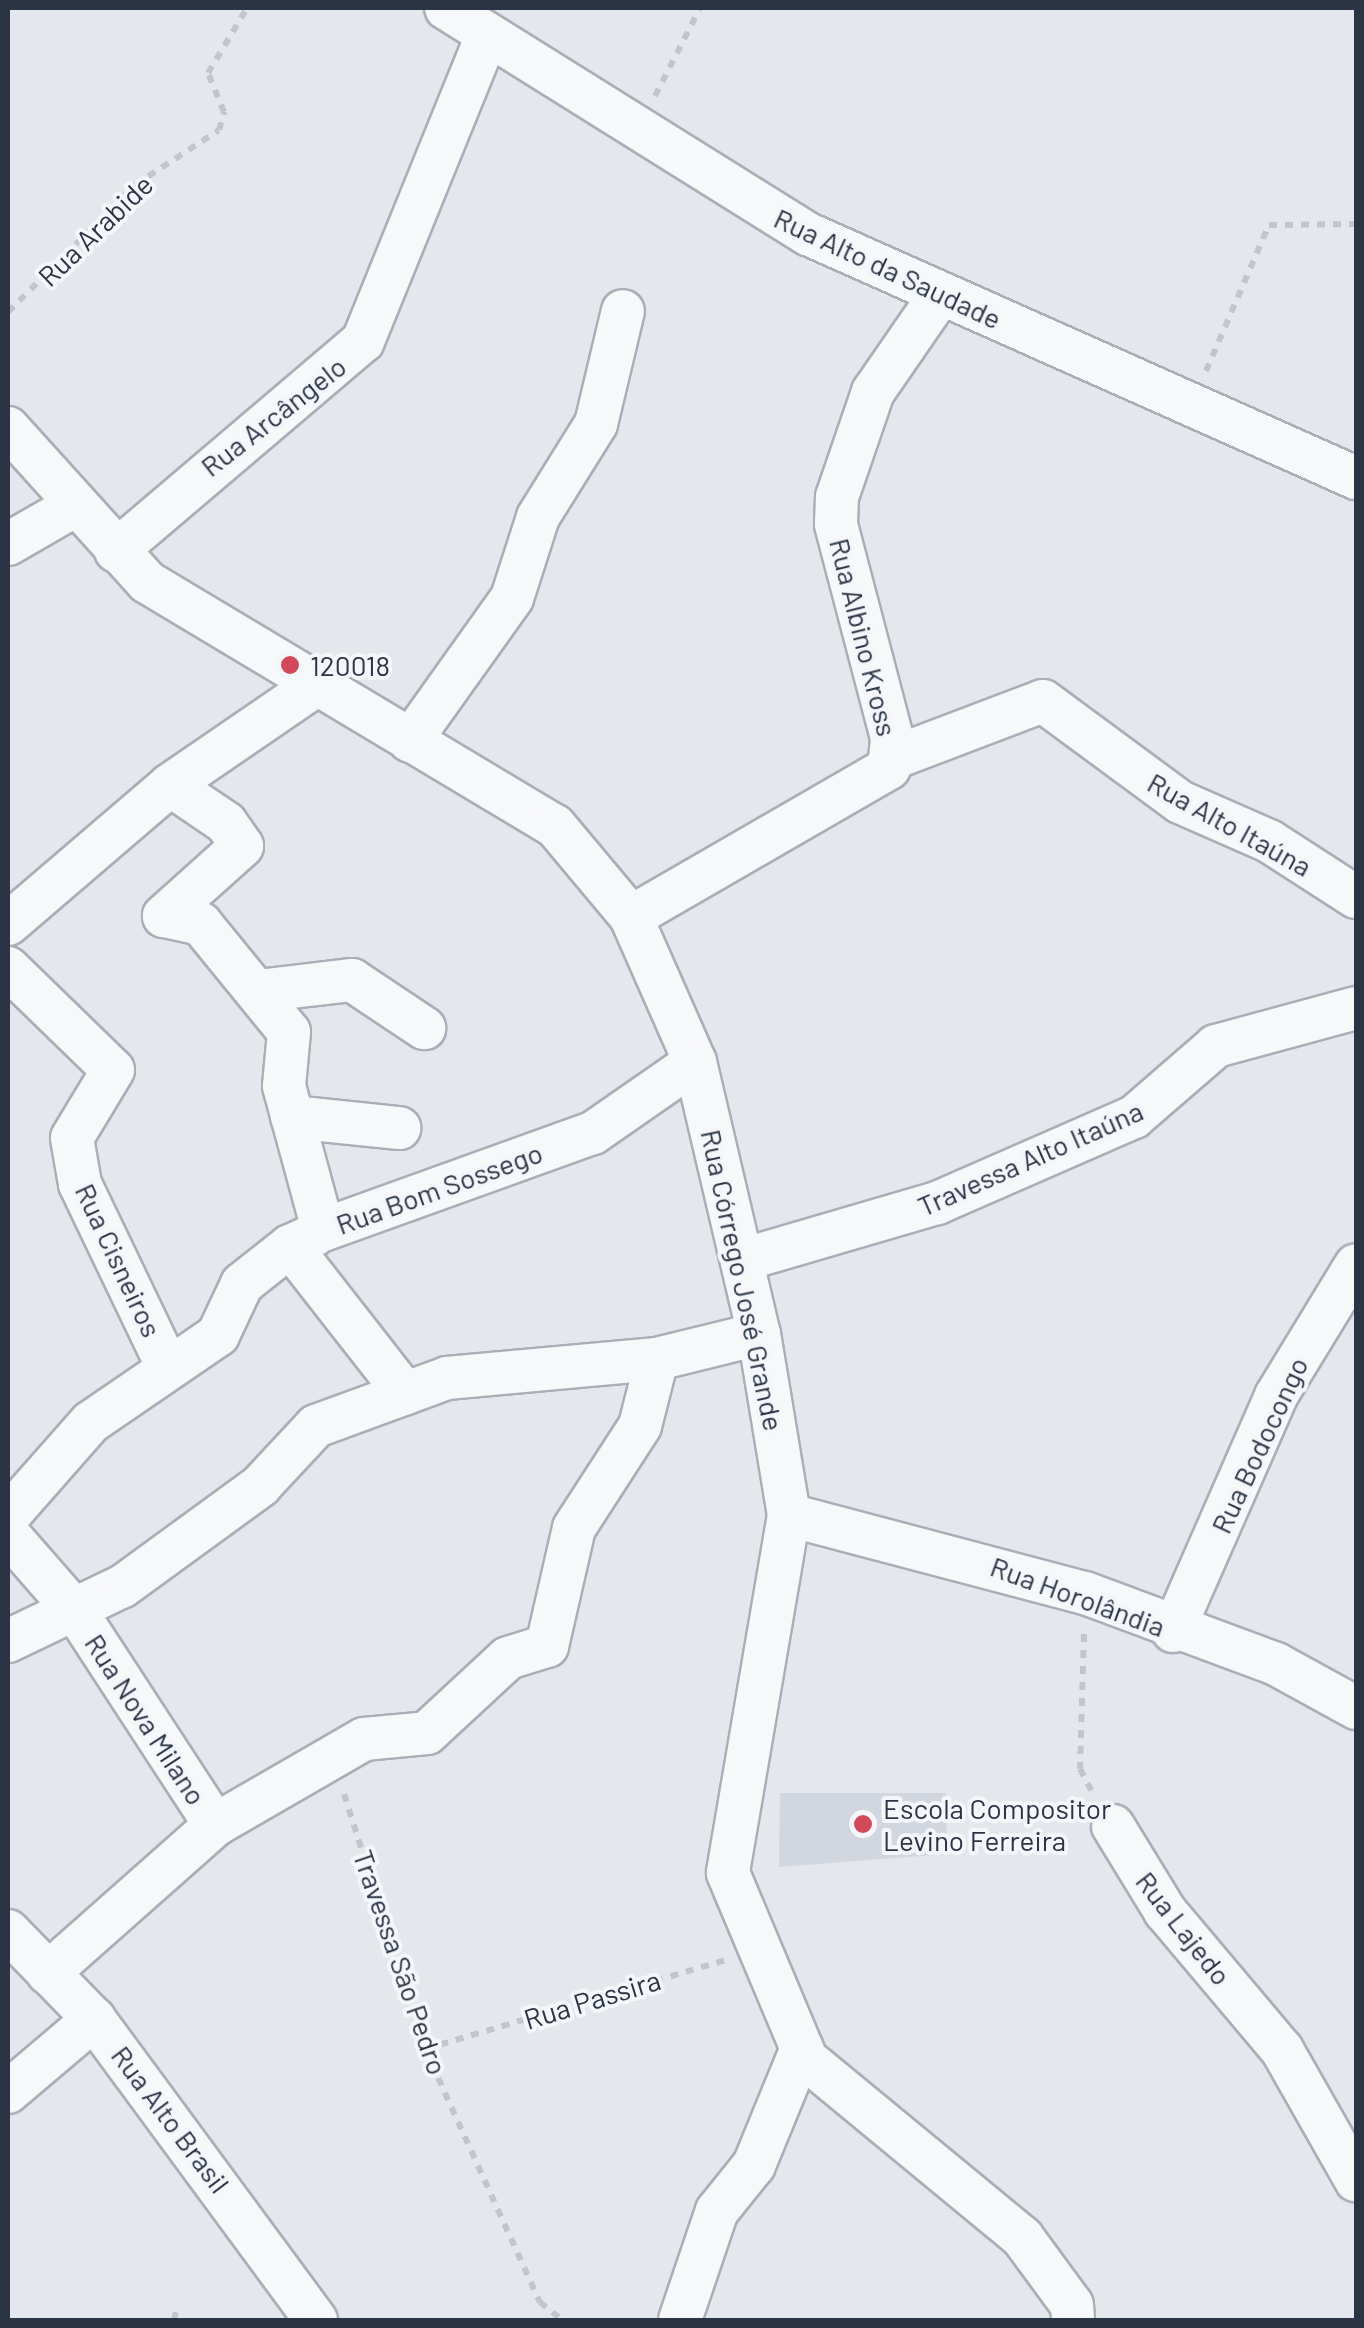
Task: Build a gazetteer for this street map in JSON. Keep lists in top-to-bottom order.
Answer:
{
  "streets": {
    "street": [
      "Rua Alto da Saudade",
      "Rua Arcângelo",
      "Rua Albino Kross",
      "Rua Alto Itaúna",
      "Travessa Alto Itaúna",
      "Rua Bom Sossego",
      "Rua Cisneiros",
      "Rua Córrego José Grande",
      "Rua Bodocongo",
      "Rua Horolândia",
      "Rua Nova Milano",
      "Rua Lajedo",
      "Rua Alto Brasil"
    ],
    "path": ["Rua Arabide", "Travessa São Pedro", "Rua Passira"]
  },
  "crossings": [
    ["Rua Alto da Saudade", "Rua Arcângelo"],
    ["Rua Alto da Saudade", "Rua Albino Kross"],
    ["Rua Arcângelo", "Rua Córrego José Grande"],
    ["Rua Albino Kross", "Rua Alto Itaúna"],
    ["Rua Albino Kross", "Rua Córrego José Grande"],
    ["Travessa Alto Itaúna", "Rua Córrego José Grande"],
    ["Rua Bom Sossego", "Rua Cisneiros"],
    ["Rua Bom Sossego", "Rua Córrego José Grande"],
    ["Rua Córrego José Grande", "Rua Horolândia"],
    ["Rua Córrego José Grande", "Rua Passira"],
    ["Rua Bodocongo", "Rua Horolândia"],
    ["Travessa São Pedro", "Rua Passira"]
  ],
  "places": ["120018", "Escola Compositor Levino Ferreira"]
}
